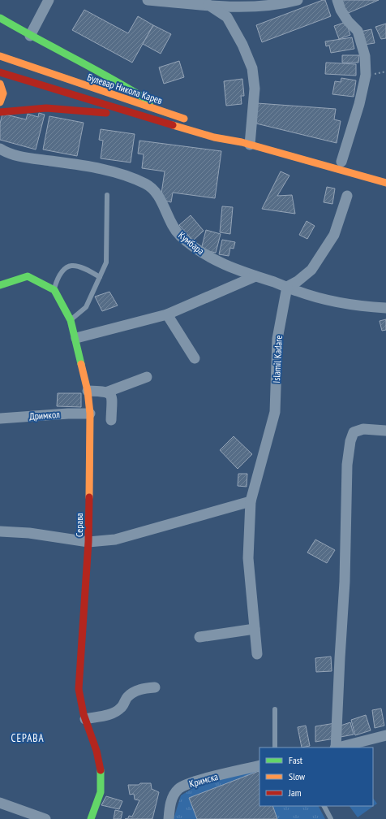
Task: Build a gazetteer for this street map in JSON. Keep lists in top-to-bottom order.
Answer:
{
  "streets": {
    "street": [
      "Булевар Никола Карев",
      "Кумбара",
      "Islamil Kadare",
      "Дримкол",
      "Серава",
      "Кримска"
    ]
  },
  "crossings": [
    ["Кумбара", "Islamil Kadare"],
    ["Дримкол", "Серава"]
  ],
  "districts": ["СЕРАВА"],
  "legend": ["Fast", "Slow", "Jam"]
}
